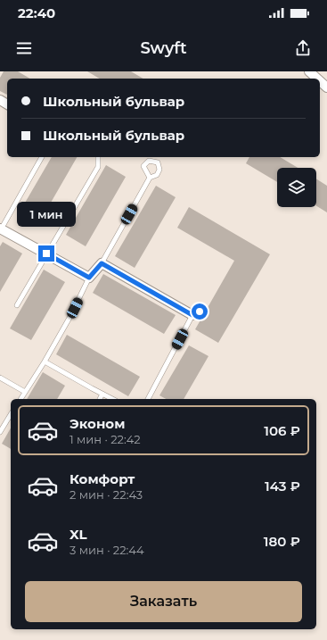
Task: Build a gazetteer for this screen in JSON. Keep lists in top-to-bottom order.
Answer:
{
  "page": {
    "status": "22:40",
    "header": "Swyft",
    "banner": ["Школьный бульвар", "Школьный бульвар"],
    "bubble": "1 мин",
    "list": [
      {
        "name": "Эконом",
        "note": "1 мин · 22:42",
        "value": "106 ₽"
      },
      {
        "name": "Комфорт",
        "note": "2 мин · 22:43",
        "value": "143 ₽"
      },
      {
        "name": "XL",
        "note": "3 мин · 22:44",
        "value": "180 ₽"
      }
    ],
    "buttons": "Заказать"
  }
}
